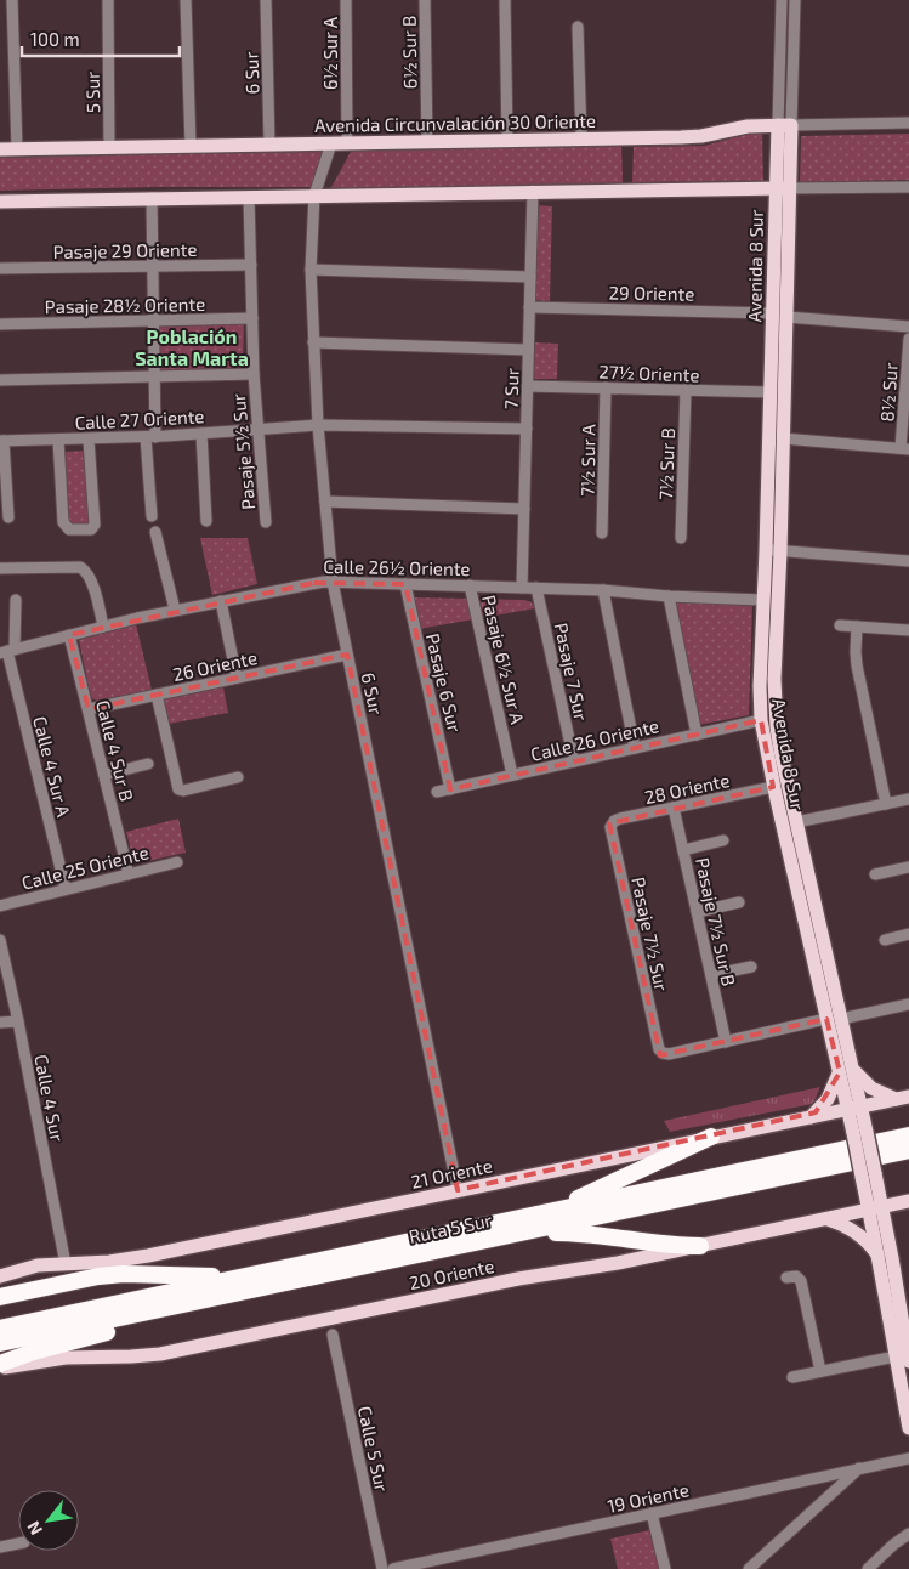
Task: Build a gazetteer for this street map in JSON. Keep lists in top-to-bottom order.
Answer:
{
  "streets": {
    "highway": ["Ruta 5 Sur"],
    "main road": [
      "Avenida Circunvalación 30 Oriente",
      "Avenida 8 Sur",
      "21 Oriente",
      "20 Oriente"
    ],
    "street": [
      "6½ Sur B",
      "6½ Sur A",
      "6 Sur",
      "5 Sur",
      "Pasaje 29 Oriente",
      "29 Oriente",
      "Pasaje 28½ Oriente",
      "27½ Oriente",
      "7 Sur",
      "8½ Sur",
      "Calle 27 Oriente",
      "Pasaje 5½ Sur",
      "7½ Sur A",
      "7½ Sur B",
      "Calle 26½ Oriente",
      "Pasaje 6½ Sur A",
      "26 Oriente",
      "Pasaje 7 Sur",
      "Pasaje 6 Sur",
      "Calle 26 Oriente",
      "Calle 4 Sur B",
      "Calle 4 Sur A",
      "28 Oriente",
      "Calle 25 Oriente",
      "Pasaje 7½ Sur B",
      "Pasaje 7½ Sur",
      "Calle 4 Sur",
      "Calle 5 Sur",
      "19 Oriente"
    ]
  },
  "crossings": [
    ["6½ Sur B", "Avenida Circunvalación 30 Oriente"],
    ["6½ Sur A", "Avenida Circunvalación 30 Oriente"],
    ["6 Sur", "Avenida Circunvalación 30 Oriente"],
    ["6 Sur", "Calle 27 Oriente"],
    ["6 Sur", "Calle 26½ Oriente"],
    ["6 Sur", "26 Oriente"],
    ["6 Sur", "21 Oriente"],
    ["5 Sur", "Avenida Circunvalación 30 Oriente"],
    ["Avenida Circunvalación 30 Oriente", "Avenida 8 Sur"],
    ["Pasaje 29 Oriente", "Pasaje 5½ Sur"],
    ["Avenida 8 Sur", "29 Oriente"],
    ["Avenida 8 Sur", "27½ Oriente"],
    ["Avenida 8 Sur", "Calle 26½ Oriente"],
    ["Avenida 8 Sur", "Calle 26 Oriente"],
    ["Avenida 8 Sur", "28 Oriente"],
    ["Avenida 8 Sur", "21 Oriente"],
    ["Avenida 8 Sur", "20 Oriente"],
    ["29 Oriente", "7 Sur"],
    ["Pasaje 28½ Oriente", "Pasaje 5½ Sur"],
    ["27½ Oriente", "7 Sur"],
    ["27½ Oriente", "7½ Sur A"],
    ["27½ Oriente", "7½ Sur B"],
    ["7 Sur", "Calle 27 Oriente"],
    ["7 Sur", "Calle 26½ Oriente"],
    ["Calle 27 Oriente", "Pasaje 5½ Sur"],
    ["Calle 26½ Oriente", "Pasaje 6½ Sur A"],
    ["Calle 26½ Oriente", "Pasaje 7 Sur"],
    ["Calle 26½ Oriente", "Pasaje 6 Sur"],
    ["Calle 26½ Oriente", "Calle 4 Sur B"],
    ["Calle 26½ Oriente", "Calle 4 Sur A"],
    ["Pasaje 6½ Sur A", "Calle 26 Oriente"],
    ["26 Oriente", "Calle 4 Sur B"],
    ["Pasaje 7 Sur", "Calle 26 Oriente"],
    ["Pasaje 6 Sur", "Calle 26 Oriente"],
    ["Calle 4 Sur B", "Calle 25 Oriente"],
    ["Calle 4 Sur A", "Calle 25 Oriente"],
    ["28 Oriente", "Pasaje 7½ Sur B"],
    ["28 Oriente", "Pasaje 7½ Sur"],
    ["Pasaje 7½ Sur B", "Pasaje 7½ Sur"],
    ["Calle 4 Sur", "21 Oriente"]
  ],
  "districts": ["Población Santa Marta"],
  "scale_bar": "100 m",
  "north": "bottom left"
}
